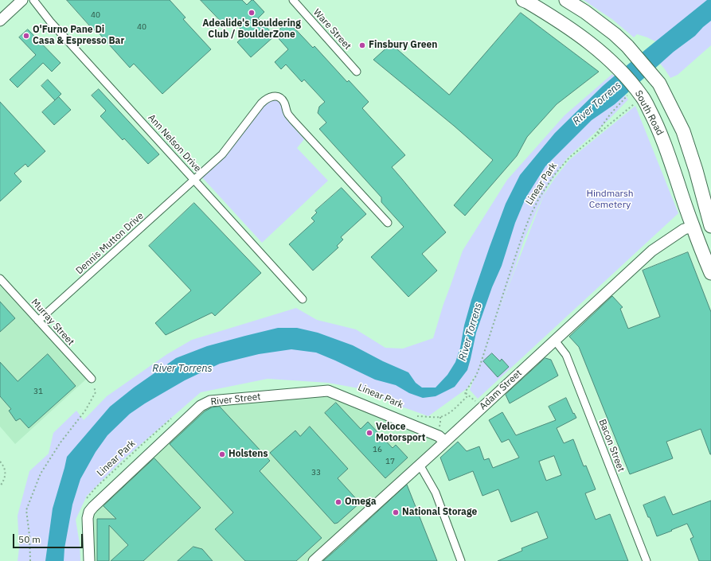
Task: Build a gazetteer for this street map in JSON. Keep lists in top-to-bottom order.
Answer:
{
  "streets": {
    "highway": ["South Road"],
    "main road": ["Adam Street", "River Street"],
    "street": [
      "Ware Street",
      "Ann Nelson Drive",
      "Dennis Mutton Drive",
      "Murray Street",
      "Bacon Street"
    ],
    "path": ["Linear Park"]
  },
  "crossings": [
    ["South Road", "Linear Park"],
    ["South Road", "Adam Street"],
    ["Ann Nelson Drive", "Dennis Mutton Drive"],
    ["Dennis Mutton Drive", "Murray Street"],
    ["Adam Street", "River Street"],
    ["Adam Street", "Bacon Street"]
  ],
  "water": ["River Torrens"],
  "parks": ["Hindmarsh Cemetery"],
  "places": [
    "Adealide's Bouldering Club / BoulderZone",
    "O'Furno Pane Di Casa & Espresso Bar",
    "Finsbury Green",
    "Veloce Motorsport",
    "Holstens",
    "Omega",
    "National Storage"
  ],
  "house_numbers": [
    "40",
    "40",
    "31",
    "16",
    "17",
    "33"
  ],
  "scale_bar": "50 m"
}
